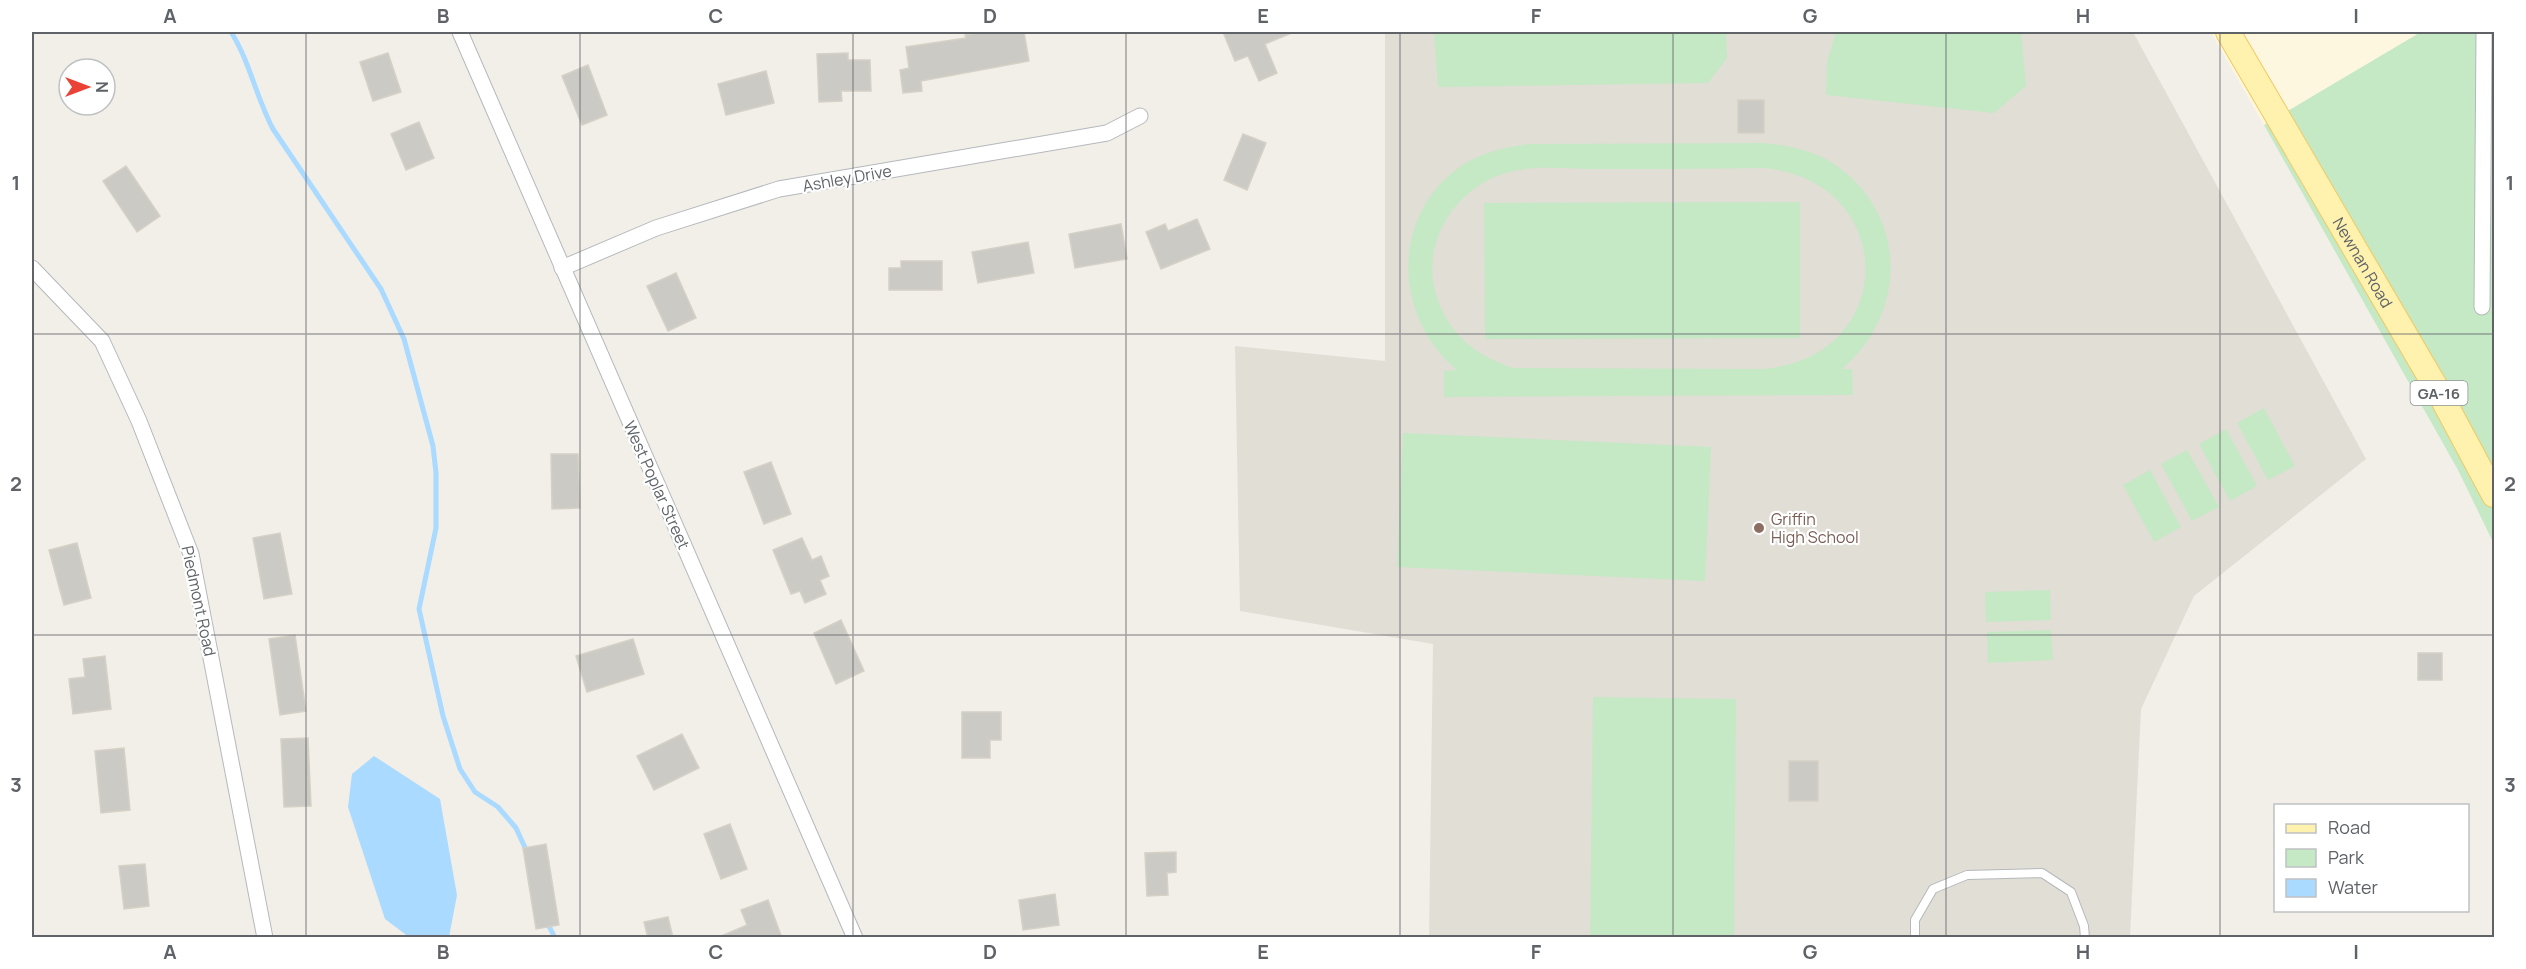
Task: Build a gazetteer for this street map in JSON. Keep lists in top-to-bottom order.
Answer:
{
  "streets": {
    "main road": ["Newnan Road", "GA-16"],
    "street": ["Ashley Drive", "West Poplar Street", "Piedmont Road"]
  },
  "crossings": [
    ["Ashley Drive", "West Poplar Street"]
  ],
  "places": ["Griffin High School"],
  "legend": ["Road", "Park", "Water"],
  "north": "right",
  "grid": {
    "columns": [
      "A",
      "B",
      "C",
      "D",
      "E",
      "F",
      "G",
      "H",
      "I"
    ],
    "rows": ["1", "2", "3"]
  }
}
